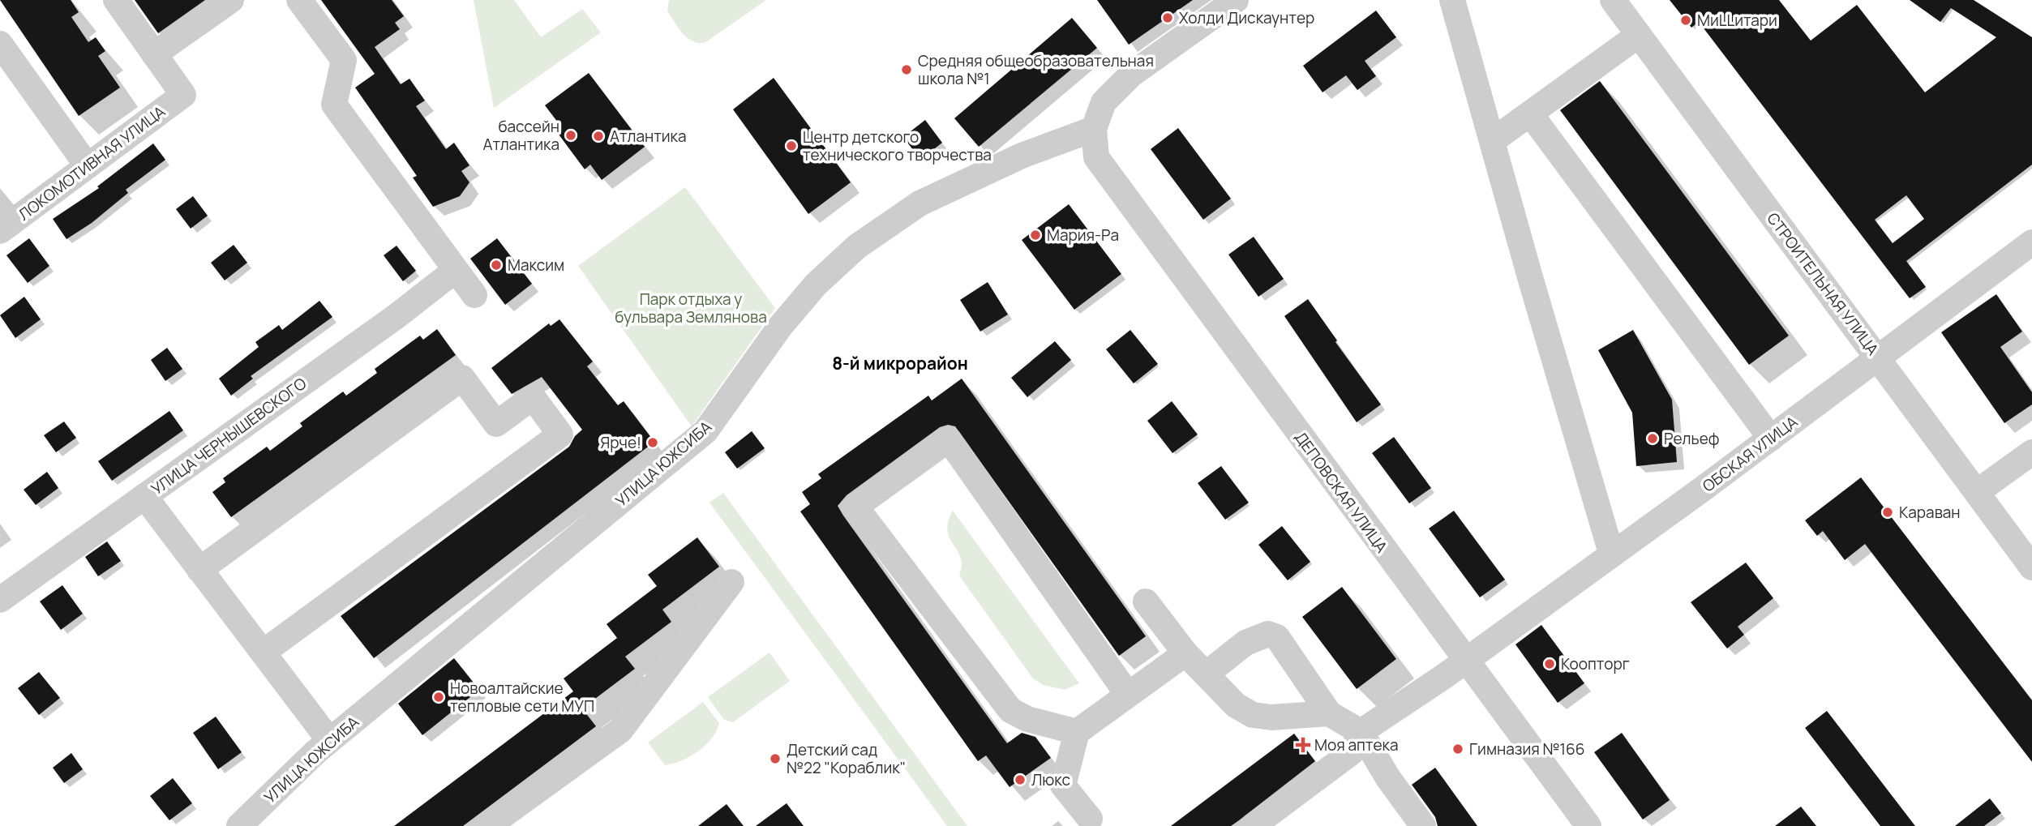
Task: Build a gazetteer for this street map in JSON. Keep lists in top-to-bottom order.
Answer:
{
  "streets": {
    "street": [
      "ЛОКОМОТИВНАЯ УЛИЦА",
      "СТРОИТЕЛЬНАЯ УЛИЦА",
      "УЛИЦА ЧЕРНЫШЕВСКОГО",
      "ОБСКАЯ УЛИЦА",
      "УЛИЦА ЮЖСИБА",
      "ДЕПОВСКАЯ УЛИЦА"
    ]
  },
  "crossings": [
    ["СТРОИТЕЛЬНАЯ УЛИЦА", "ОБСКАЯ УЛИЦА"],
    ["ОБСКАЯ УЛИЦА", "ДЕПОВСКАЯ УЛИЦА"],
    ["УЛИЦА ЮЖСИБА", "ДЕПОВСКАЯ УЛИЦА"]
  ],
  "districts": ["8-й микрорайон"],
  "parks": ["Парк отдыха у бульвара Землянова"],
  "places": {
    "other": [
      "Холди Дискаунтер",
      "МиLLитари",
      "Средняя общеобразовательная школа №1",
      "бассейн Атлантика",
      "Атлантика",
      "Центр детского технического творчества",
      "Мария-Ра",
      "Максим",
      "Рельеф",
      "Ярче!",
      "Караван",
      "Коопторг",
      "Новоалтайские тепловые сети МУП",
      "Гимназия №166",
      "Детский сад №22 \"Кораблик\"",
      "Люкс"
    ],
    "health": ["Моя аптека"]
  }
}
